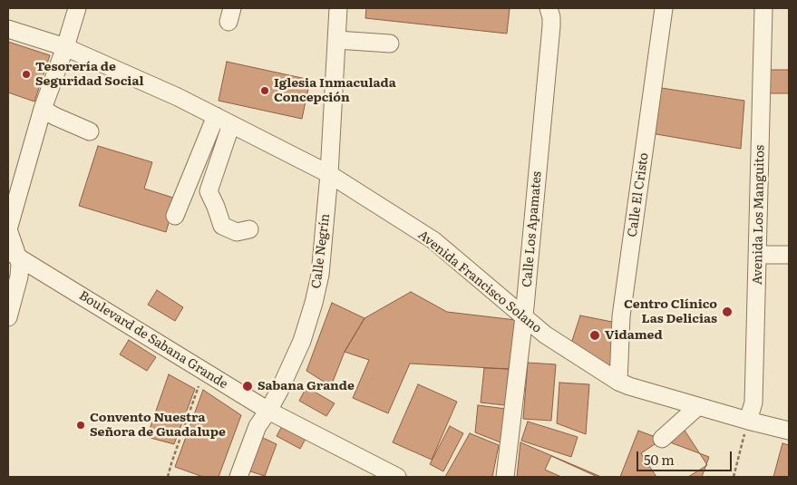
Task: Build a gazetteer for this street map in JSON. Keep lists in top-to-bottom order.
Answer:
{
  "streets": {
    "street": [
      "Calle El Cristo",
      "Avenida Los Manguitos",
      "Calle Los Apamates",
      "Calle Negrín",
      "Avenida Francisco Solano",
      "Boulevard de Sabana Grande"
    ]
  },
  "crossings": [
    ["Calle El Cristo", "Avenida Francisco Solano"],
    ["Avenida Los Manguitos", "Avenida Francisco Solano"],
    ["Calle Los Apamates", "Avenida Francisco Solano"],
    ["Calle Negrín", "Avenida Francisco Solano"],
    ["Calle Negrín", "Boulevard de Sabana Grande"]
  ],
  "places": [
    "Tesorería de Seguridad Social",
    "Iglesia Inmaculada Concepción",
    "Centro Clínico Las Delicias",
    "Vidamed",
    "Sabana Grande",
    "Convento Nuestra Señora de Guadalupe"
  ],
  "scale_bar": "50 m"
}
